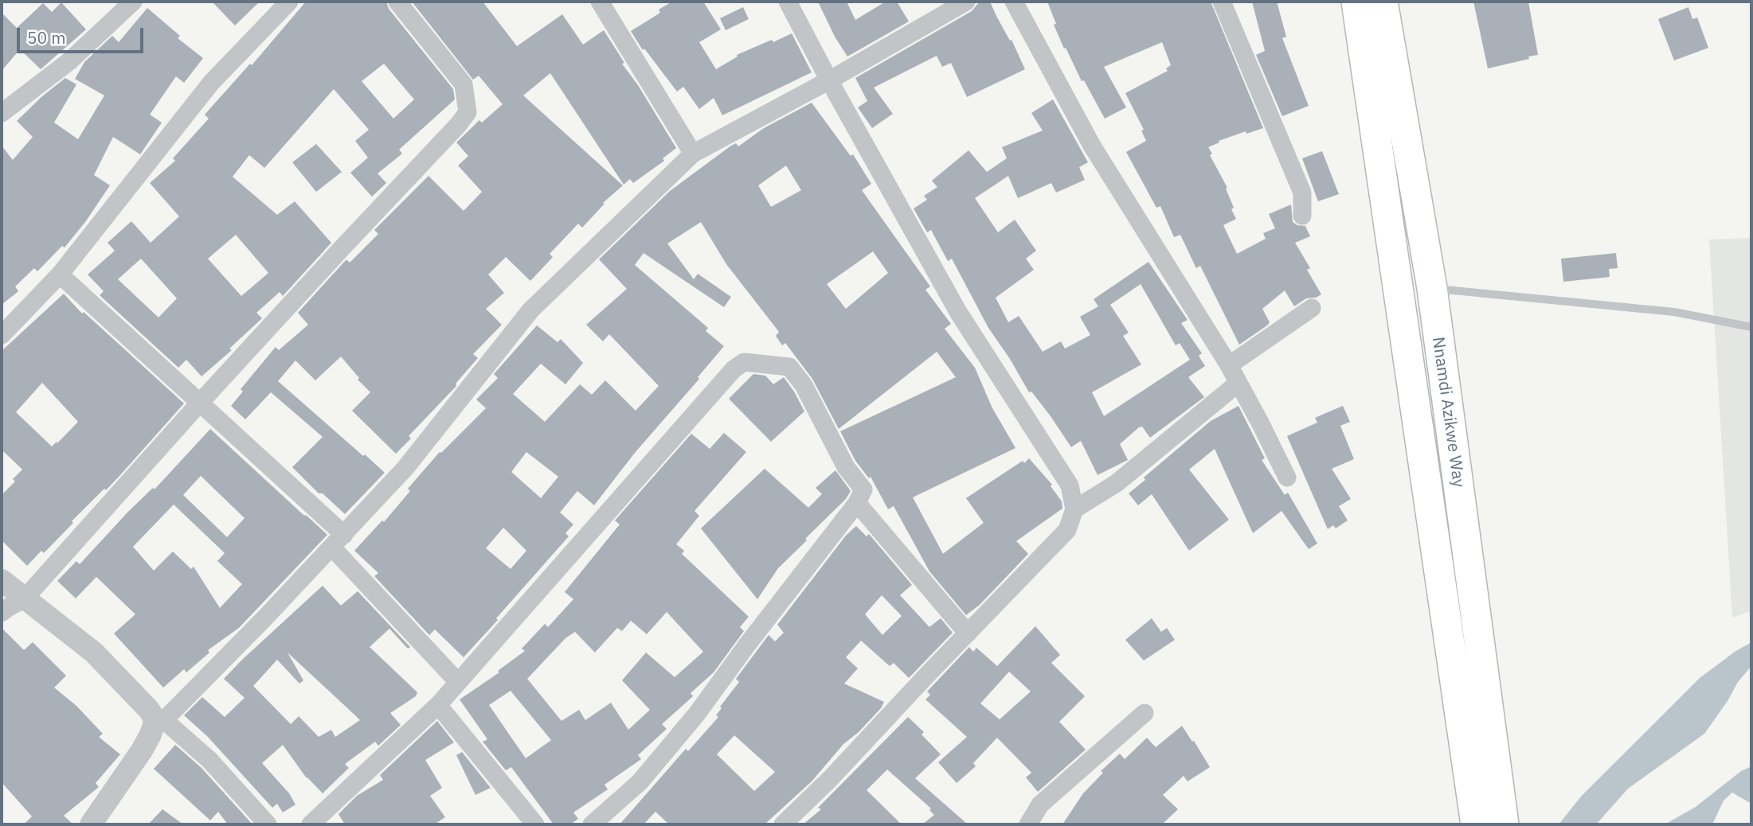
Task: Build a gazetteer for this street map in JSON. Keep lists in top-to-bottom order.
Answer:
{
  "streets": {
    "highway": ["Nnamdi Azikwe Way"]
  },
  "scale_bar": "50 m"
}
